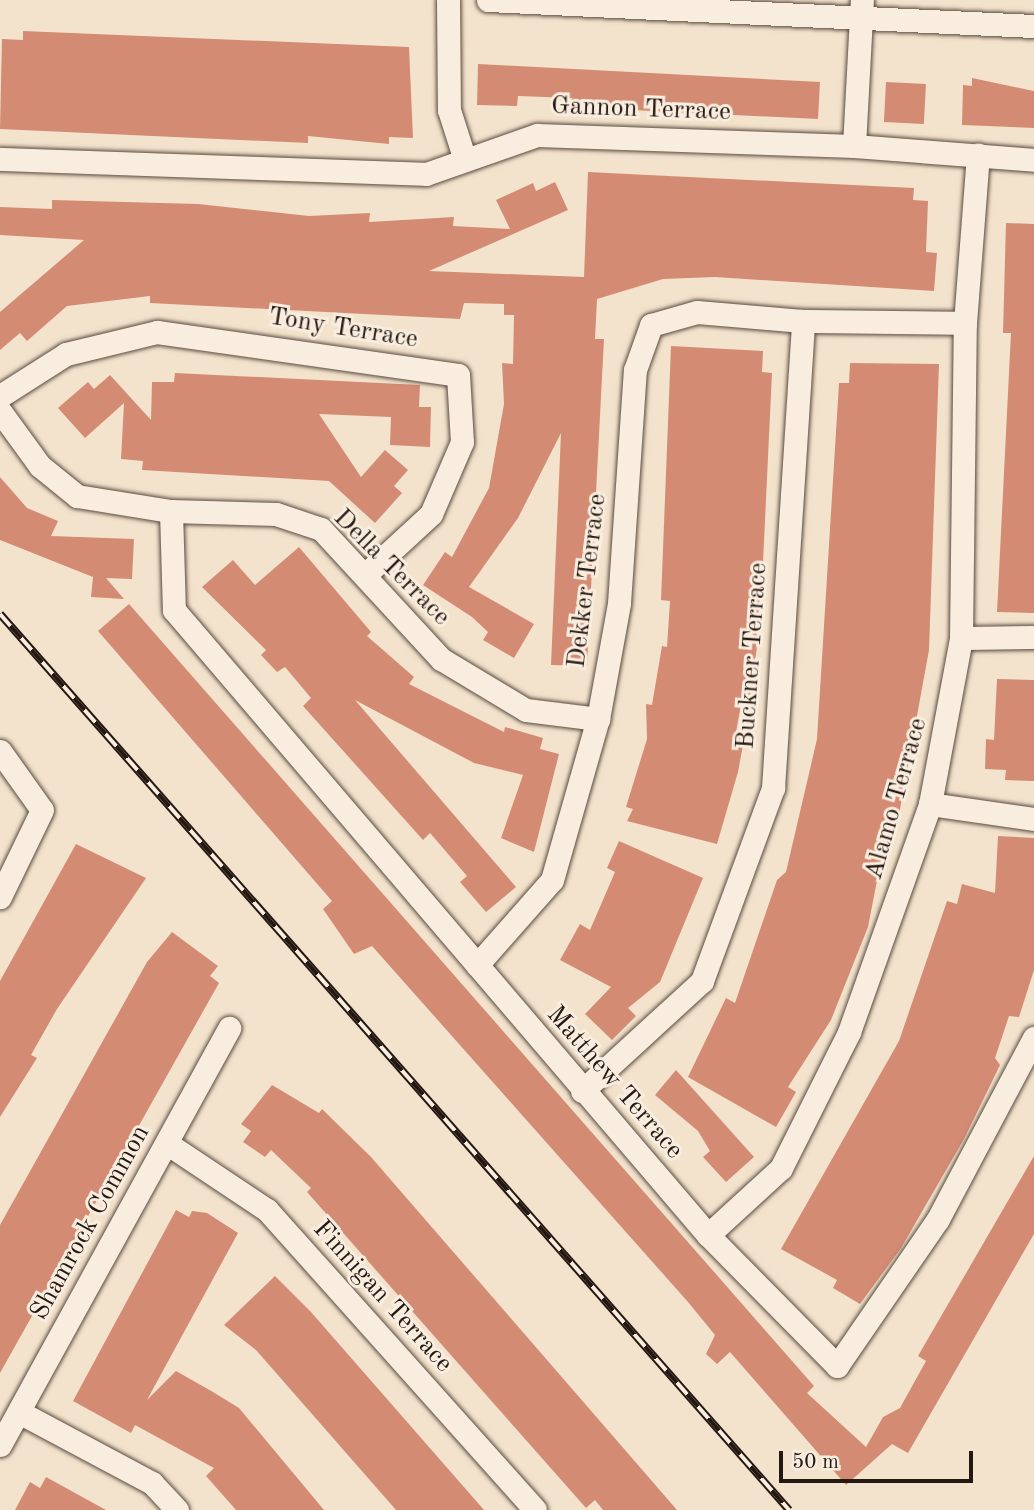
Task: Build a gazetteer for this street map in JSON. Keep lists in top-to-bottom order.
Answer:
{
  "streets": {
    "street": [
      "Gannon Terrace",
      "Tony Terrace",
      "Della Terrace",
      "Dekker Terrace",
      "Buckner Terrace",
      "Alamo Terrace",
      "Matthew Terrace",
      "Shamrock Common",
      "Finnigan Terrace"
    ]
  },
  "crossings": [
    ["Gannon Terrace", "Alamo Terrace"],
    ["Tony Terrace", "Della Terrace"],
    ["Della Terrace", "Dekker Terrace"],
    ["Della Terrace", "Matthew Terrace"],
    ["Dekker Terrace", "Buckner Terrace"],
    ["Dekker Terrace", "Matthew Terrace"],
    ["Buckner Terrace", "Matthew Terrace"],
    ["Alamo Terrace", "Matthew Terrace"],
    ["Shamrock Common", "Finnigan Terrace"]
  ],
  "scale_bar": "50 m"
}
